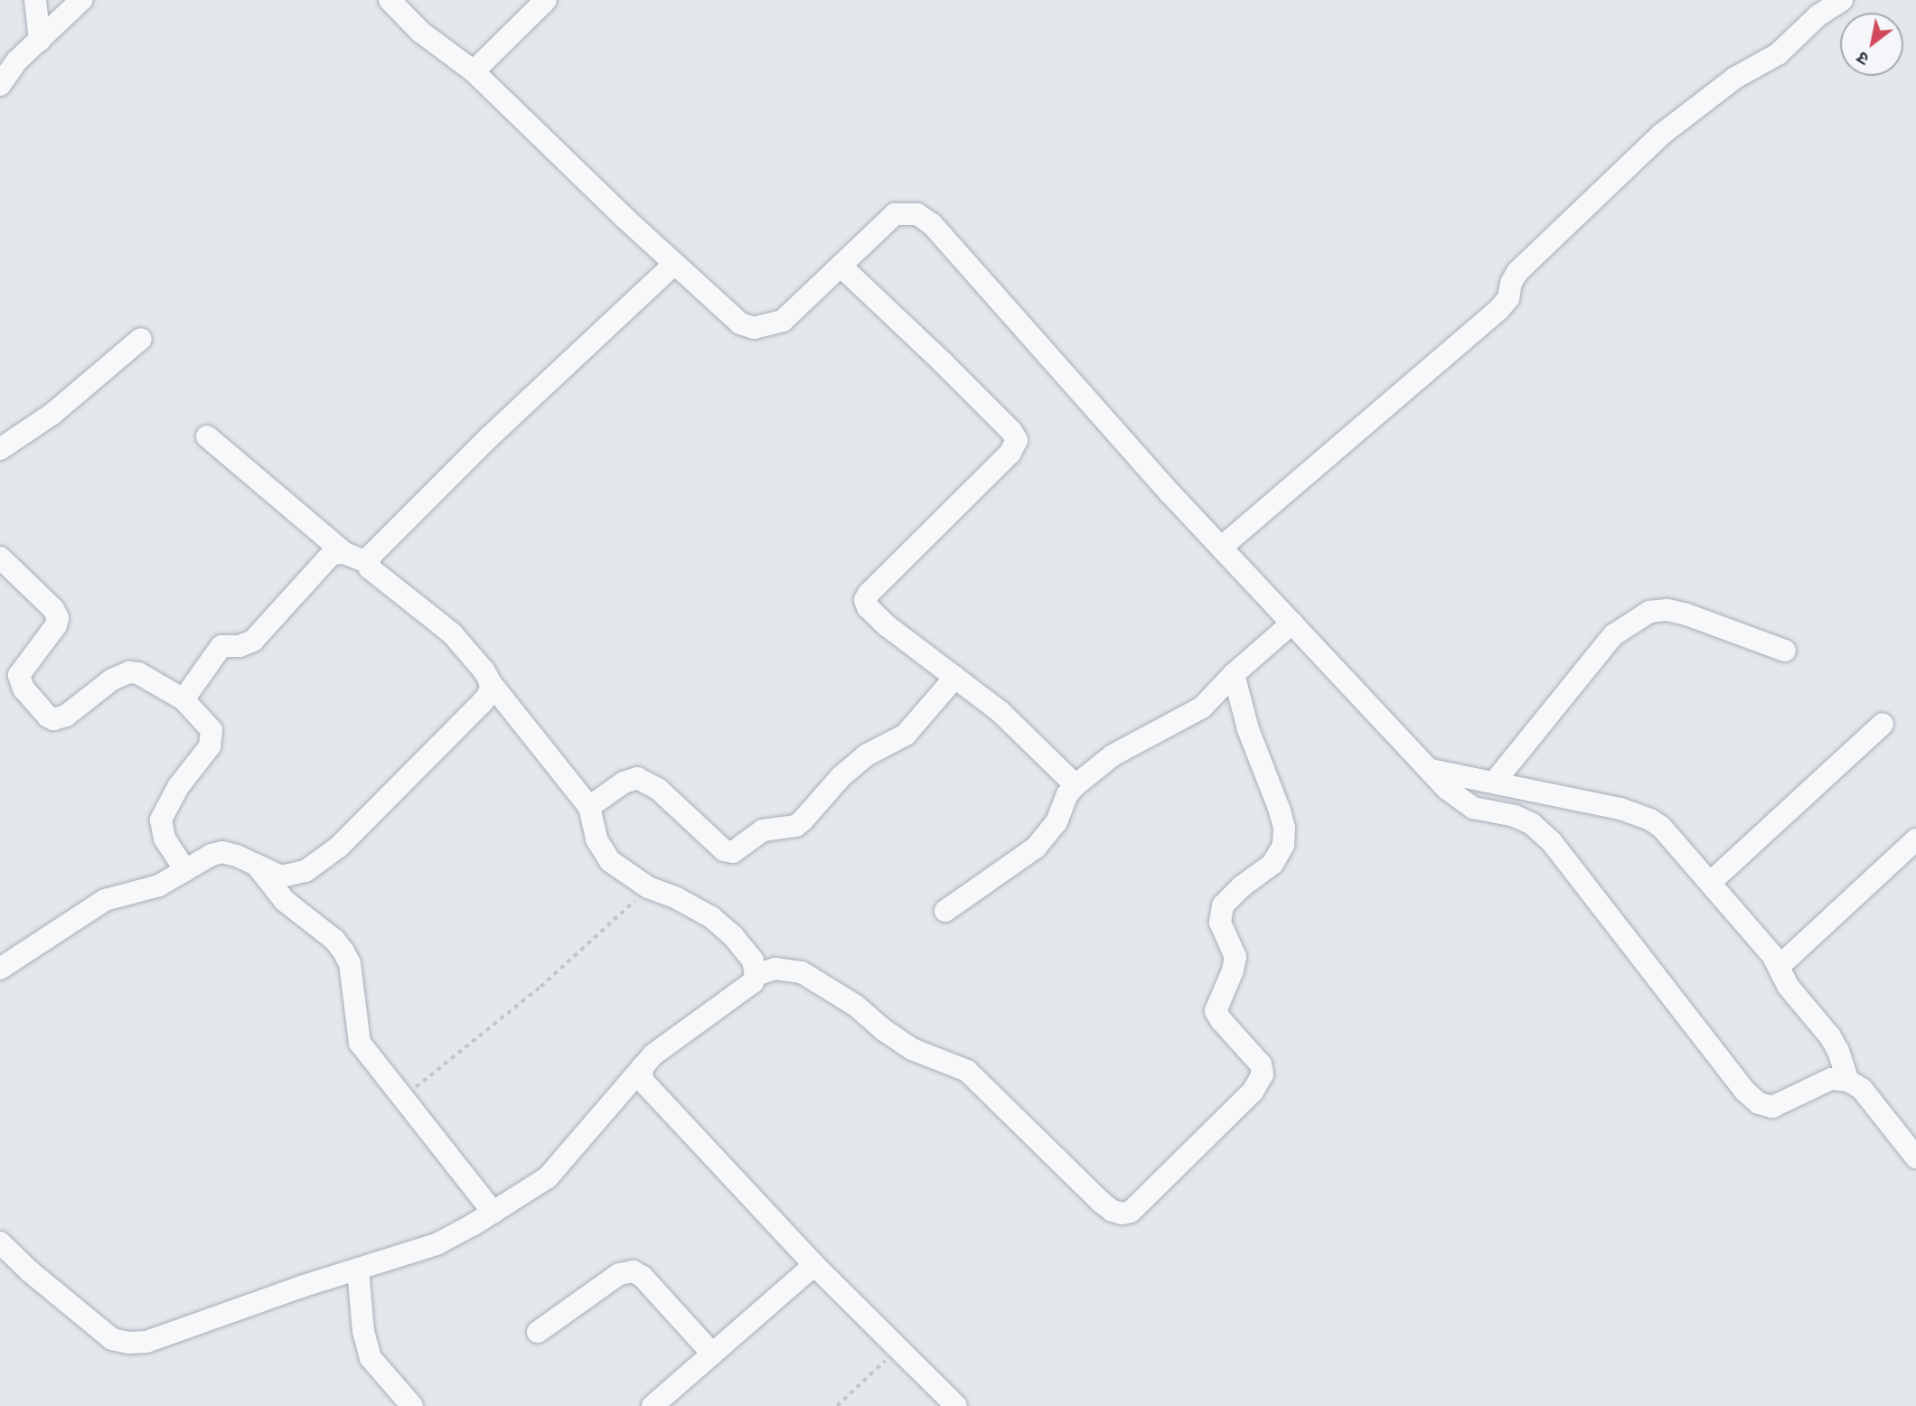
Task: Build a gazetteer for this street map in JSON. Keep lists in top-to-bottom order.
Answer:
{
  "north": "bottom left"
}
